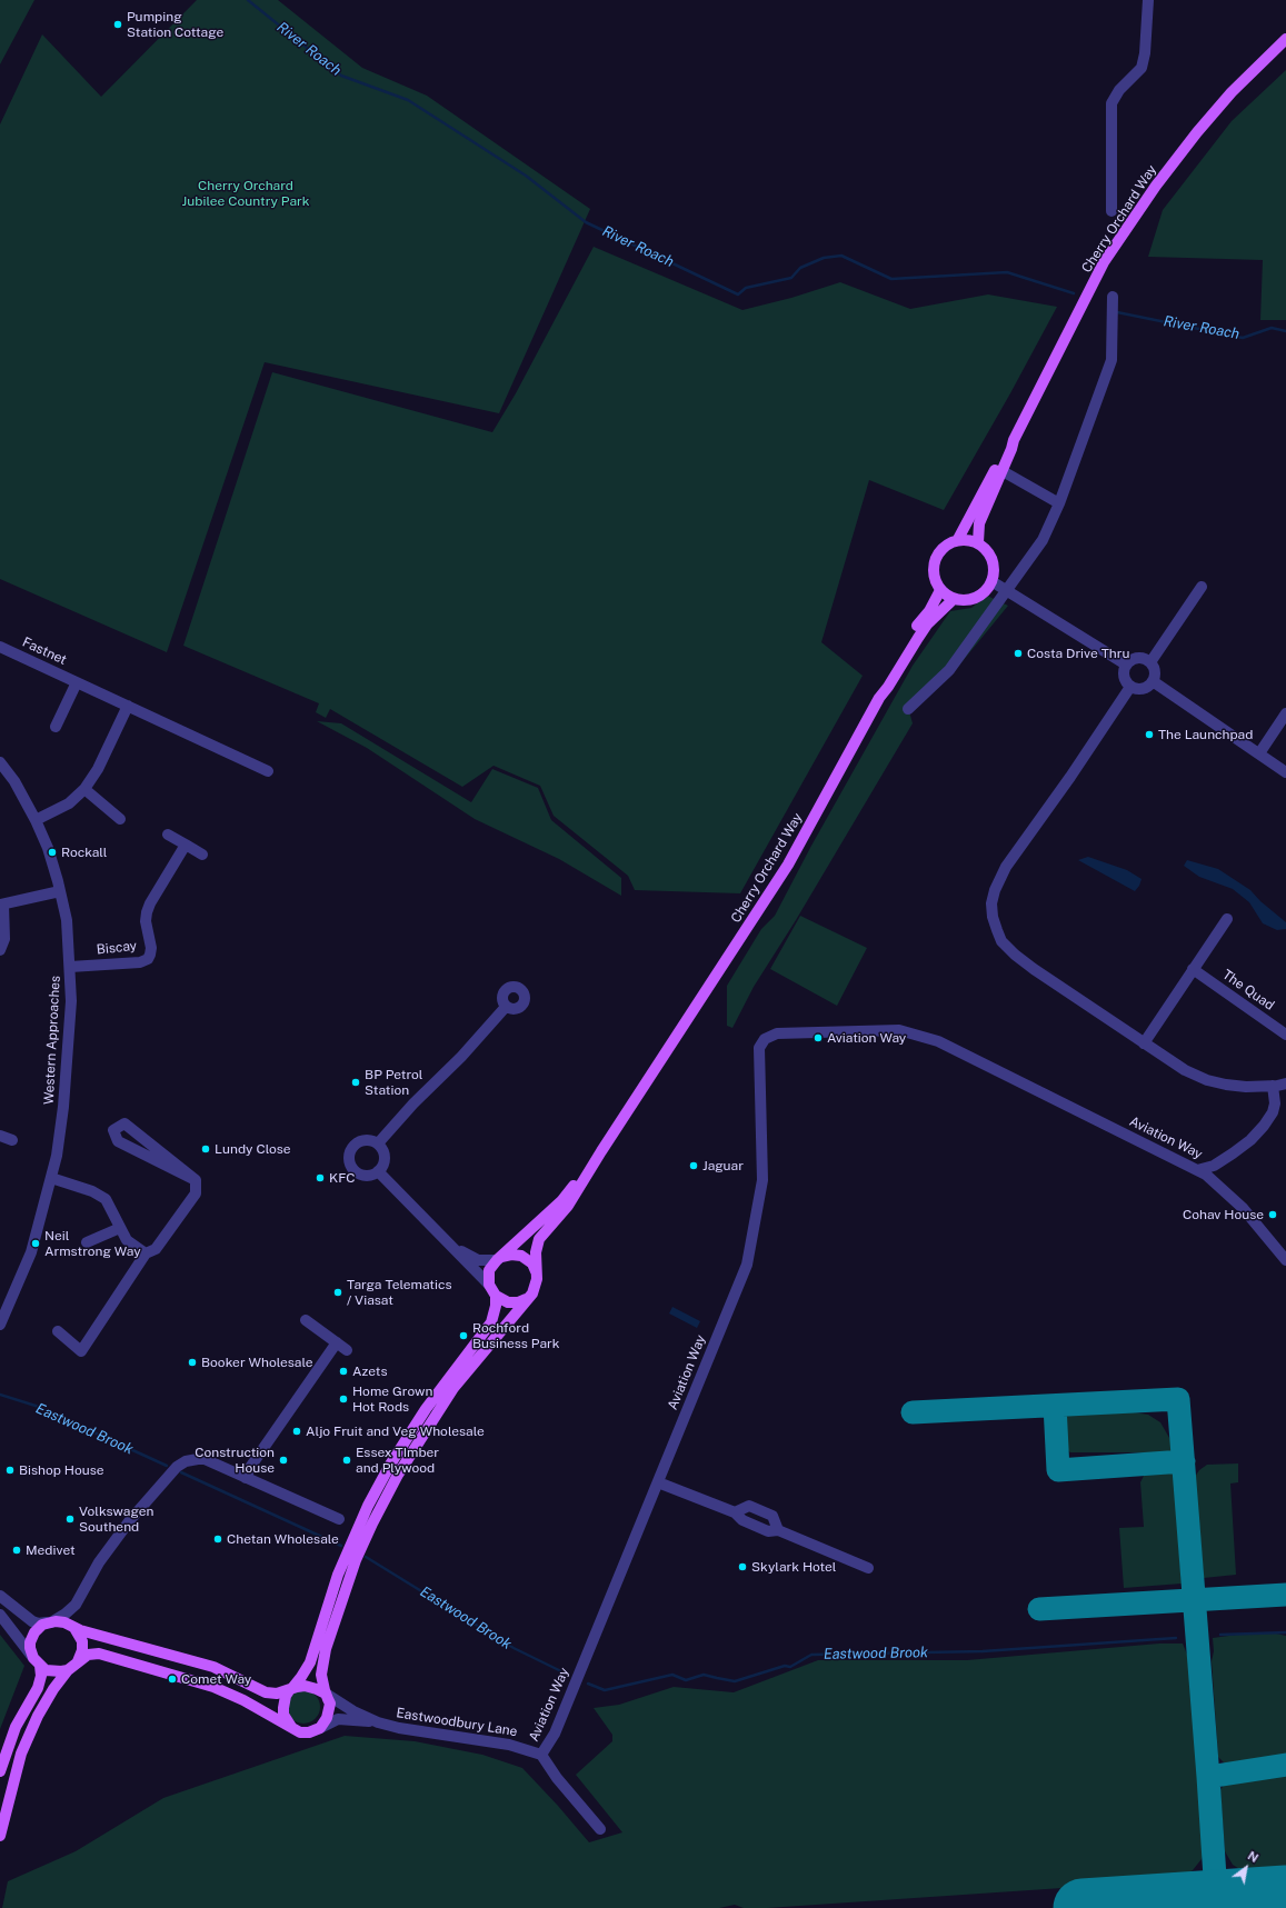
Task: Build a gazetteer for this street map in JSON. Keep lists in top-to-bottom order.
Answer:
{
  "streets": {
    "main road": ["Cherry Orchard Way", "Eastwoodbury Lane"],
    "street": [
      "Fastnet",
      "Biscay",
      "The Quad",
      "Western Approaches",
      "Aviation Way"
    ]
  },
  "crossings": [
    ["Cherry Orchard Way", "Eastwoodbury Lane"],
    ["Biscay", "Western Approaches"],
    ["Aviation Way", "Eastwoodbury Lane"]
  ],
  "water": ["River Roach", "Eastwood Brook"],
  "parks": ["Cherry Orchard Jubilee Country Park"],
  "places": [
    "Pumping Station Cottage",
    "Costa Drive Thru",
    "The Launchpad",
    "Rockall",
    "Aviation Way",
    "BP Petrol Station",
    "Lundy Close",
    "Jaguar",
    "KFC",
    "Cohav House",
    "Neil Armstrong Way",
    "Targa Telematics / Viasat",
    "Rochford Business Park",
    "Booker Wholesale",
    "Azets",
    "Home Grown Hot Rods",
    "Aljo Fruit and Veg Wholesale",
    "Construction House",
    "Essex TImber and Plywood",
    "Bishop House",
    "Volkswagen Southend",
    "Chetan Wholesale",
    "Medivet",
    "Skylark Hotel",
    "Comet Way"
  ],
  "north": "top right"
}
